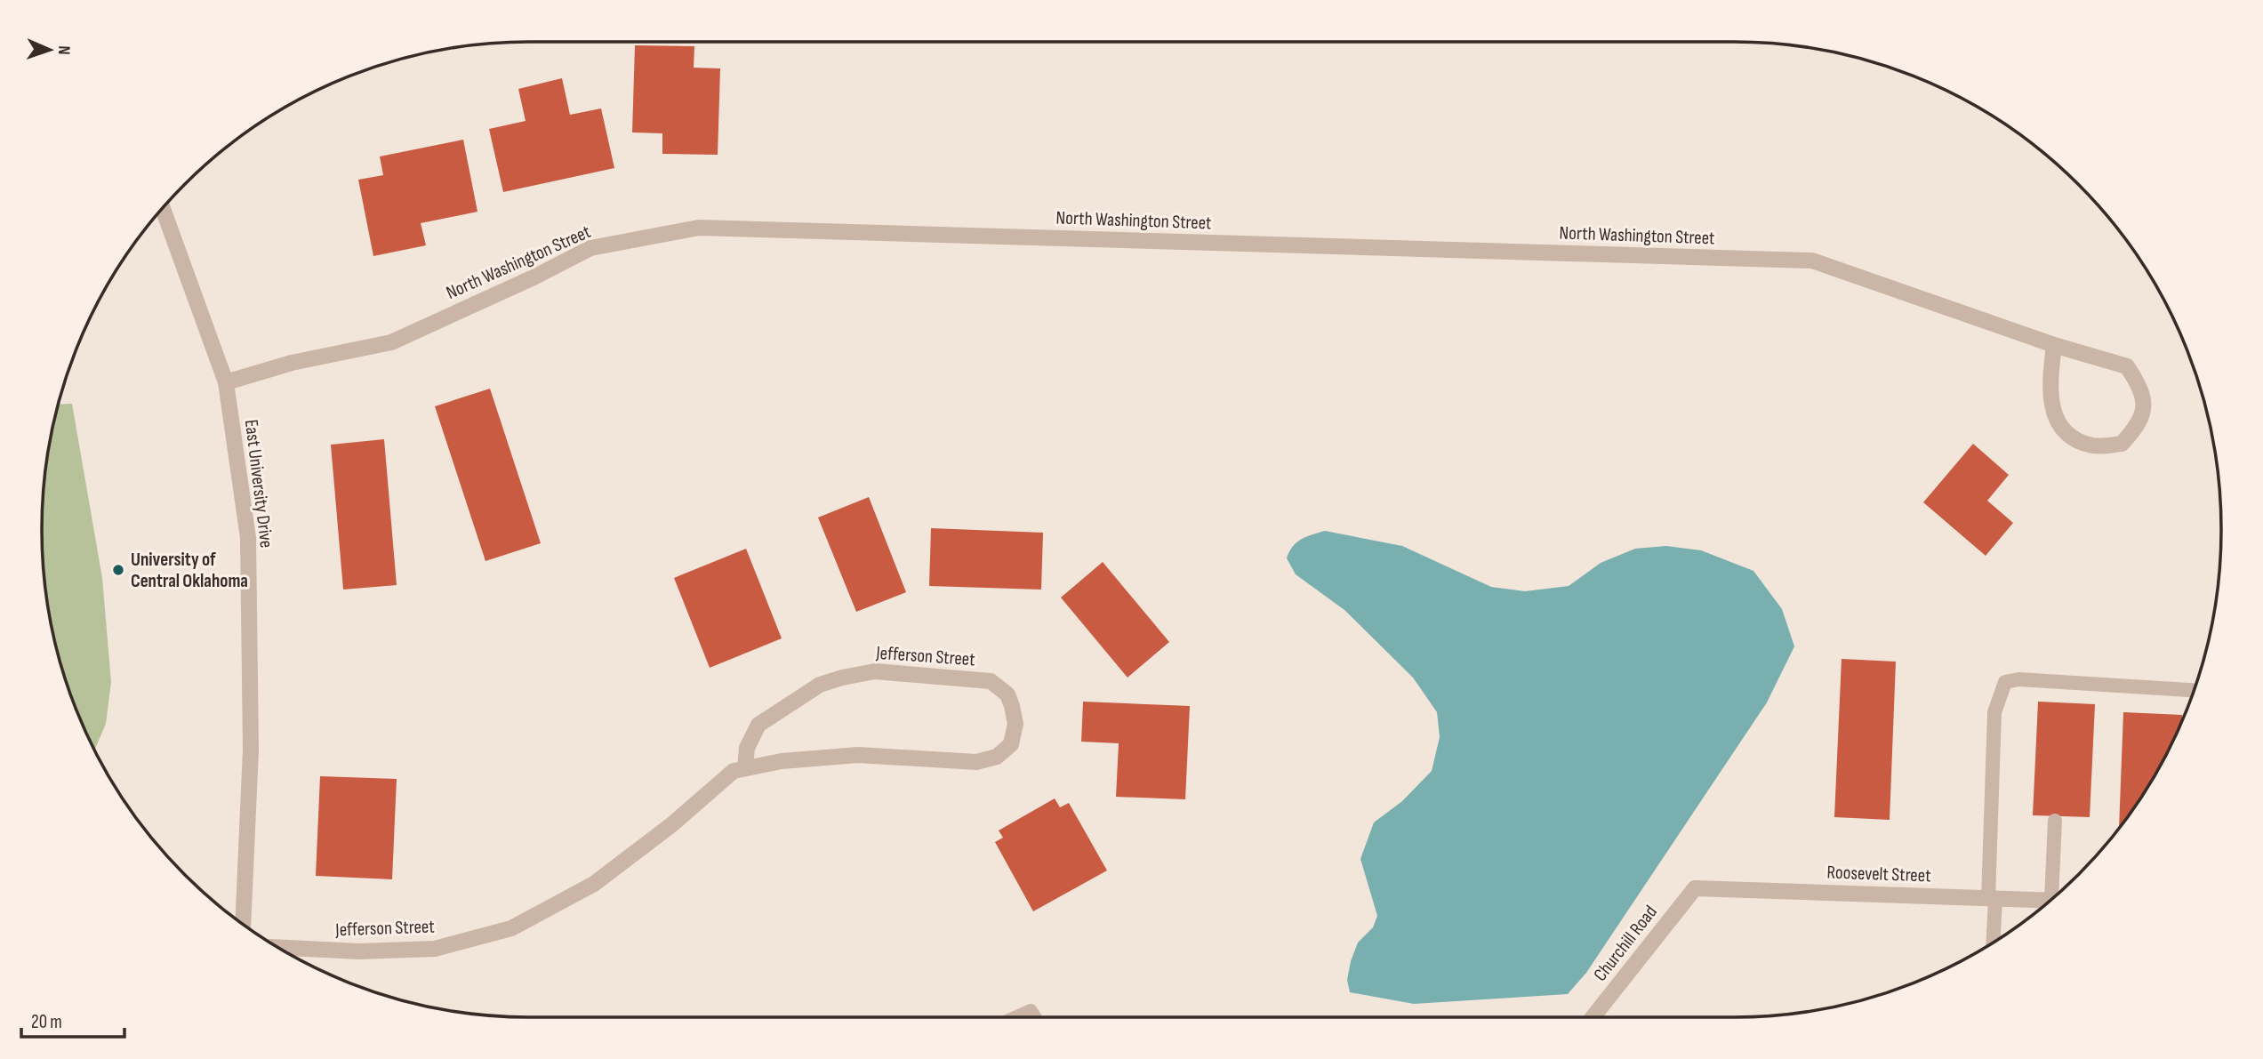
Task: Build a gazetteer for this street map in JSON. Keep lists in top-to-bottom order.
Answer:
{
  "streets": {
    "street": [
      "North Washington Street",
      "East University Drive",
      "Jefferson Street",
      "Roosevelt Street",
      "Churchill Road"
    ]
  },
  "crossings": [
    ["North Washington Street", "East University Drive"],
    ["Roosevelt Street", "Churchill Road"]
  ],
  "places": ["University of Central Oklahoma"],
  "scale_bar": "20 m",
  "north": "right"
}
